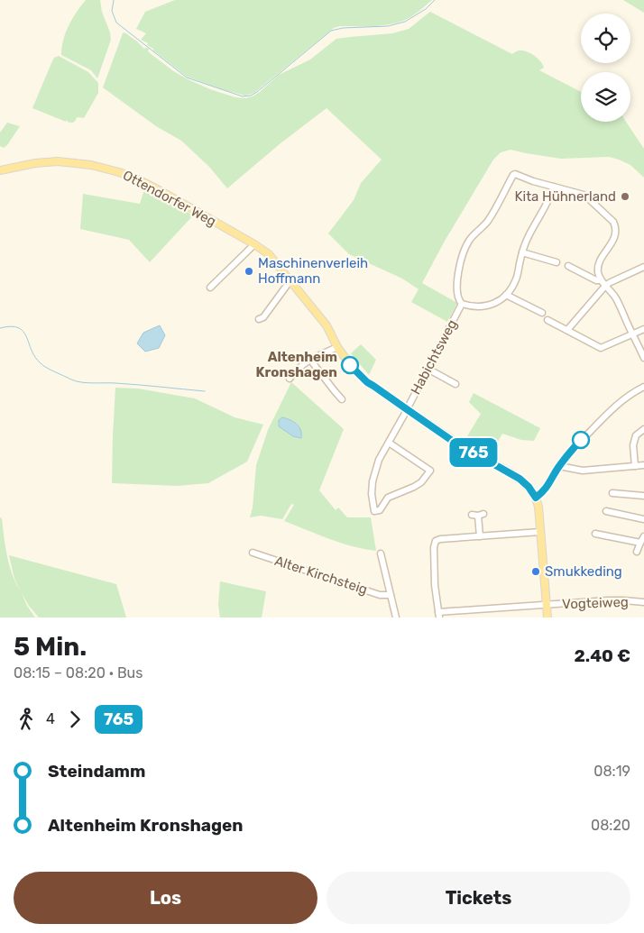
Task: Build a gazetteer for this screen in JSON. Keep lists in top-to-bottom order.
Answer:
{
  "streets": {
    "main road": ["Ottendorfer Weg"],
    "street": ["Habichtsweg", "Alter Kirchsteig", "Vogteiweg"]
  },
  "crossings": [
    ["Ottendorfer Weg", "Habichtsweg"]
  ],
  "places": [
    "Kita Hühnerland",
    "Maschinenverleih Hoffmann",
    "Altenheim Kronshagen",
    "Smukkeding"
  ],
  "lines": ["bus line 765"],
  "page": {
    "on_map": "765",
    "heading": ["5 Min.", "08:15 – 08:20 · Bus", "2.40 €"],
    "legs": ["4", "765"],
    "list": [
      {
        "name": "Steindamm",
        "value": "08:19"
      },
      {
        "name": "Altenheim Kronshagen",
        "value": "08:20"
      }
    ],
    "buttons": ["Los", "Tickets"]
  }
}
